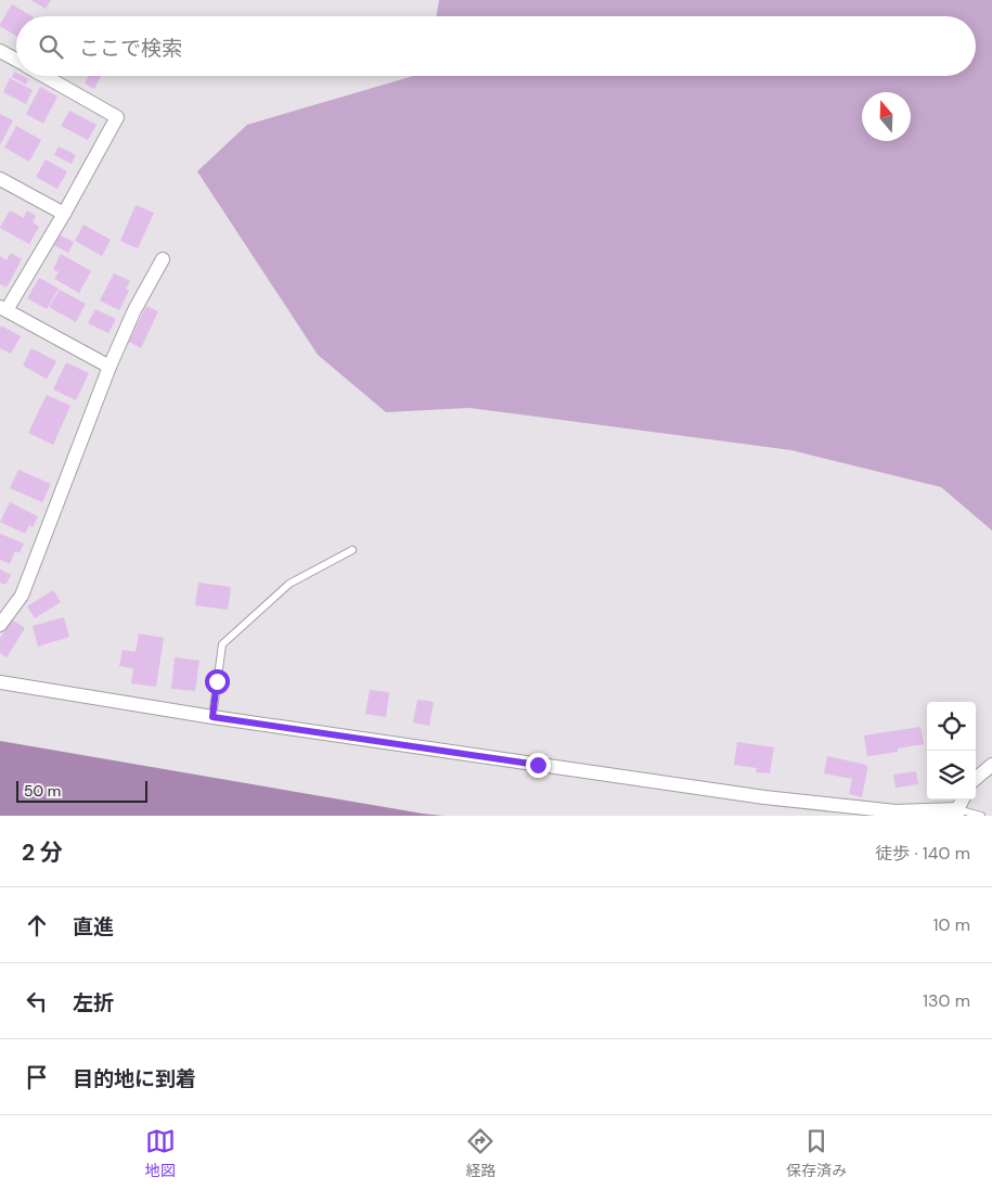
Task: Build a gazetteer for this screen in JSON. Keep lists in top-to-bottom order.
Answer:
{
  "scale_bar": "50 m",
  "north": "top",
  "page": {
    "search": "ここで検索",
    "scale": "50 m",
    "heading": ["2 分", "徒歩 · 140 m"],
    "list": [
      ["直進", "10 m"],
      ["左折", "130 m"],
      "目的地に到着"
    ],
    "nav": ["地図", "経路", "保存済み"]
  }
}
